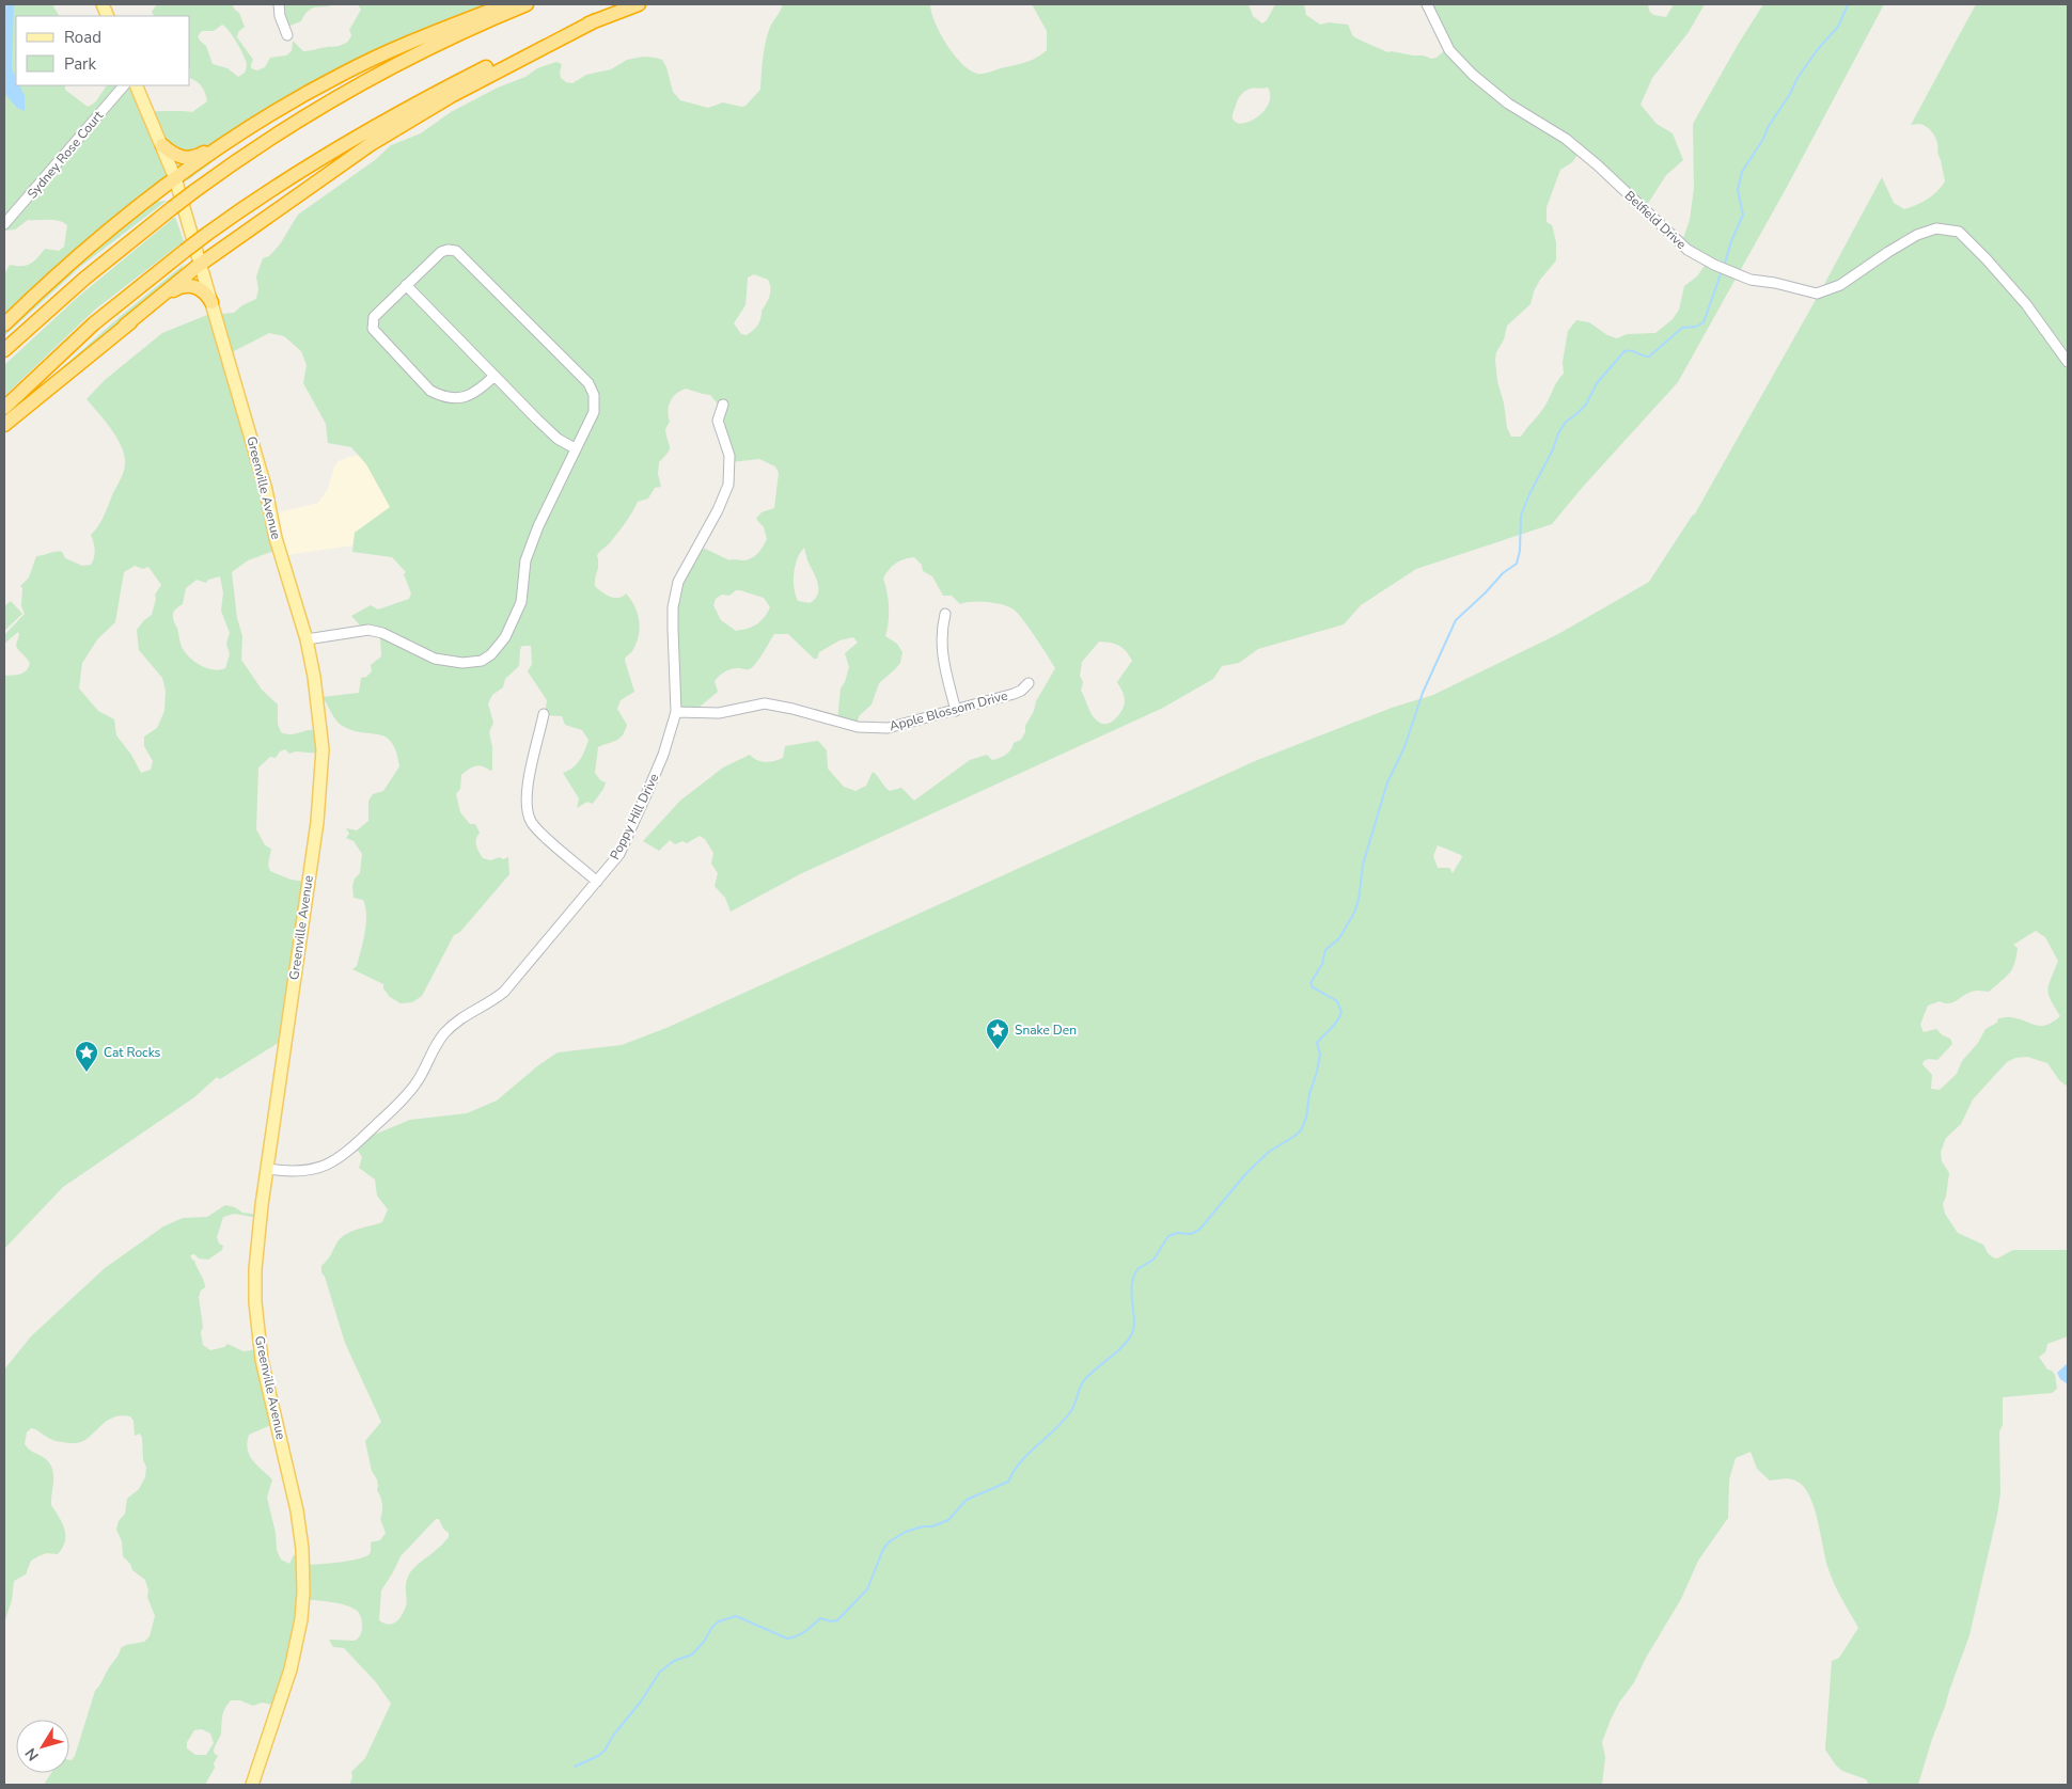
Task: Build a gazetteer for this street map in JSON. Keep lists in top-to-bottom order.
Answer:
{
  "streets": {
    "main road": ["Greenville Avenue"],
    "street": [
      "Sydney Rose Court",
      "Belfield Drive",
      "Apple Blossom Drive",
      "Poppy Hill Drive"
    ]
  },
  "crossings": [
    ["Greenville Avenue", "Poppy Hill Drive"],
    ["Apple Blossom Drive", "Poppy Hill Drive"]
  ],
  "places": {
    "place": ["Snake Den", "Cat Rocks"]
  },
  "legend": ["Road", "Park"],
  "north": "bottom left"
}
